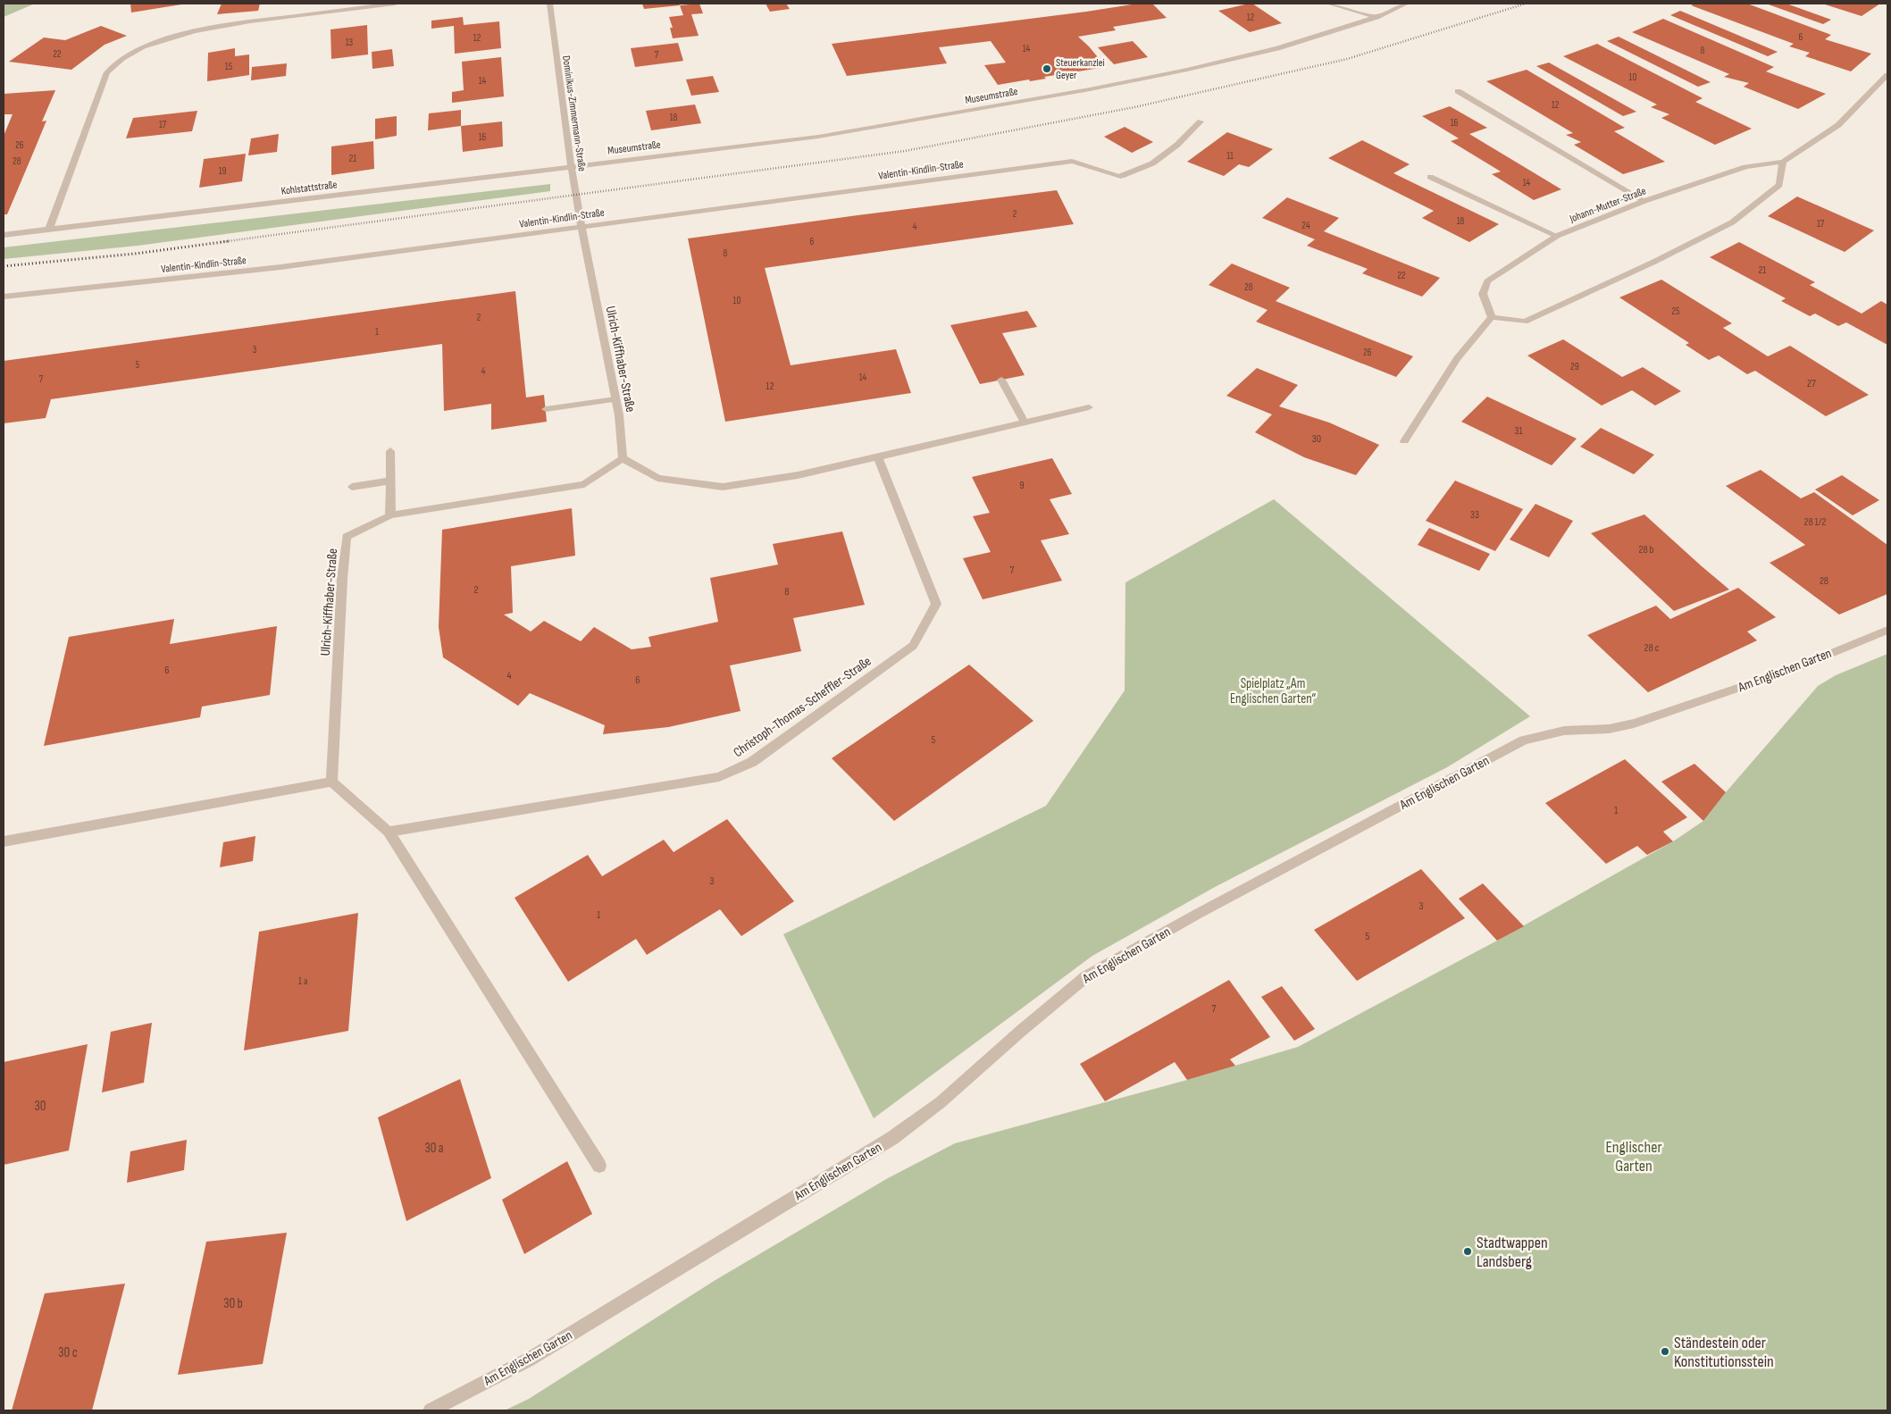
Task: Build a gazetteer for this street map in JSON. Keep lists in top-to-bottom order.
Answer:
{
  "streets": {
    "street": [
      "Museumstraße",
      "Dominikus-Zimmermann-Straße",
      "Valentin-Kindlin-Straße",
      "Kohlstattstraße",
      "Johann-Mutter-Straße",
      "Ulrich-Kiffhaber-Straße",
      "Am Englischen Garten",
      "Christoph-Thomas-Scheffler-Straße"
    ]
  },
  "crossings": [
    ["Museumstraße", "Dominikus-Zimmermann-Straße"],
    ["Museumstraße", "Kohlstattstraße"],
    ["Dominikus-Zimmermann-Straße", "Valentin-Kindlin-Straße"],
    ["Dominikus-Zimmermann-Straße", "Kohlstattstraße"],
    ["Dominikus-Zimmermann-Straße", "Ulrich-Kiffhaber-Straße"],
    ["Valentin-Kindlin-Straße", "Ulrich-Kiffhaber-Straße"]
  ],
  "parks": ["Spielplatz „Am Englischen Garten“", "Englischer Garten"],
  "places": ["Steuerkanzlei Geyer", "Stadtwappen Landsberg", "Ständestein oder Konstitutionsstein"],
  "house_numbers": [
    "12",
    "6",
    "12",
    "13",
    "14",
    "8",
    "22",
    "7",
    "15",
    "10",
    "14",
    "12",
    "18",
    "16",
    "17",
    "16",
    "26",
    "11",
    "21",
    "28",
    "19",
    "14",
    "2",
    "18",
    "17",
    "24",
    "4",
    "6",
    "8",
    "21",
    "22",
    "28",
    "10",
    "25",
    "2",
    "1",
    "3",
    "26",
    "5",
    "29",
    "4",
    "14",
    "7",
    "27",
    "12",
    "31",
    "30",
    "9",
    "33",
    "28 1/2",
    "28 b",
    "7",
    "28",
    "2",
    "8",
    "28 c",
    "6",
    "4",
    "6",
    "5",
    "1",
    "3",
    "3",
    "1",
    "5",
    "1 a",
    "7",
    "30",
    "30 a",
    "30 b",
    "30 c"
  ]
}
